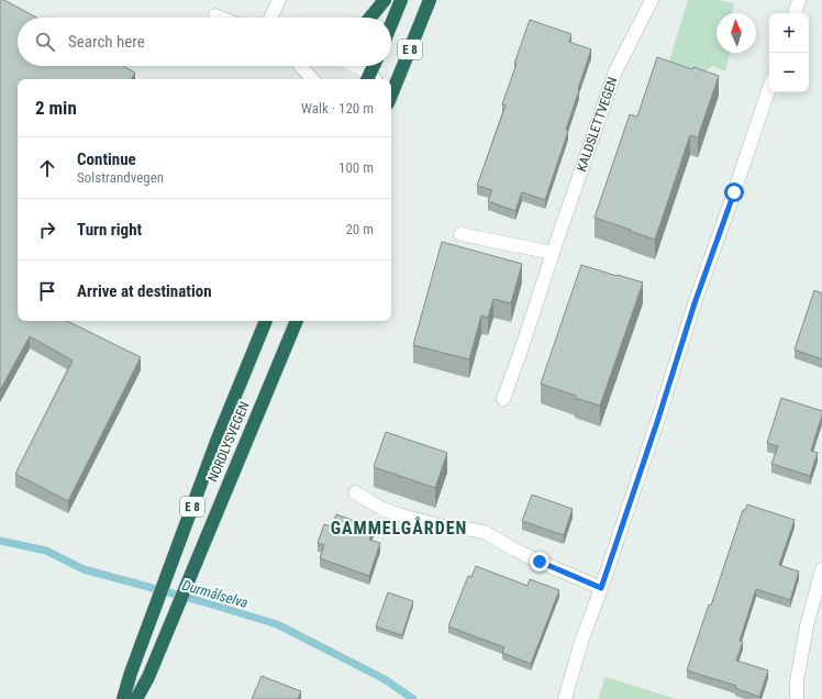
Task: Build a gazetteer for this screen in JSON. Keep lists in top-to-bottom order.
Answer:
{
  "streets": {
    "highway": ["E 8", "NORDLYSVEGEN"],
    "street": ["KALDSLETTVEGEN"]
  },
  "districts": ["GAMMELGÅRDEN"],
  "water": ["Durmålselva"],
  "north": "top",
  "page": {
    "map_buttons": ["+", "−"],
    "search": "Search here",
    "heading": ["2 min", "Walk · 120 m"],
    "list": [
      ["Continue", "Solstrandvegen", "100 m"],
      ["Turn right", "20 m"],
      "Arrive at destination"
    ]
  }
}
